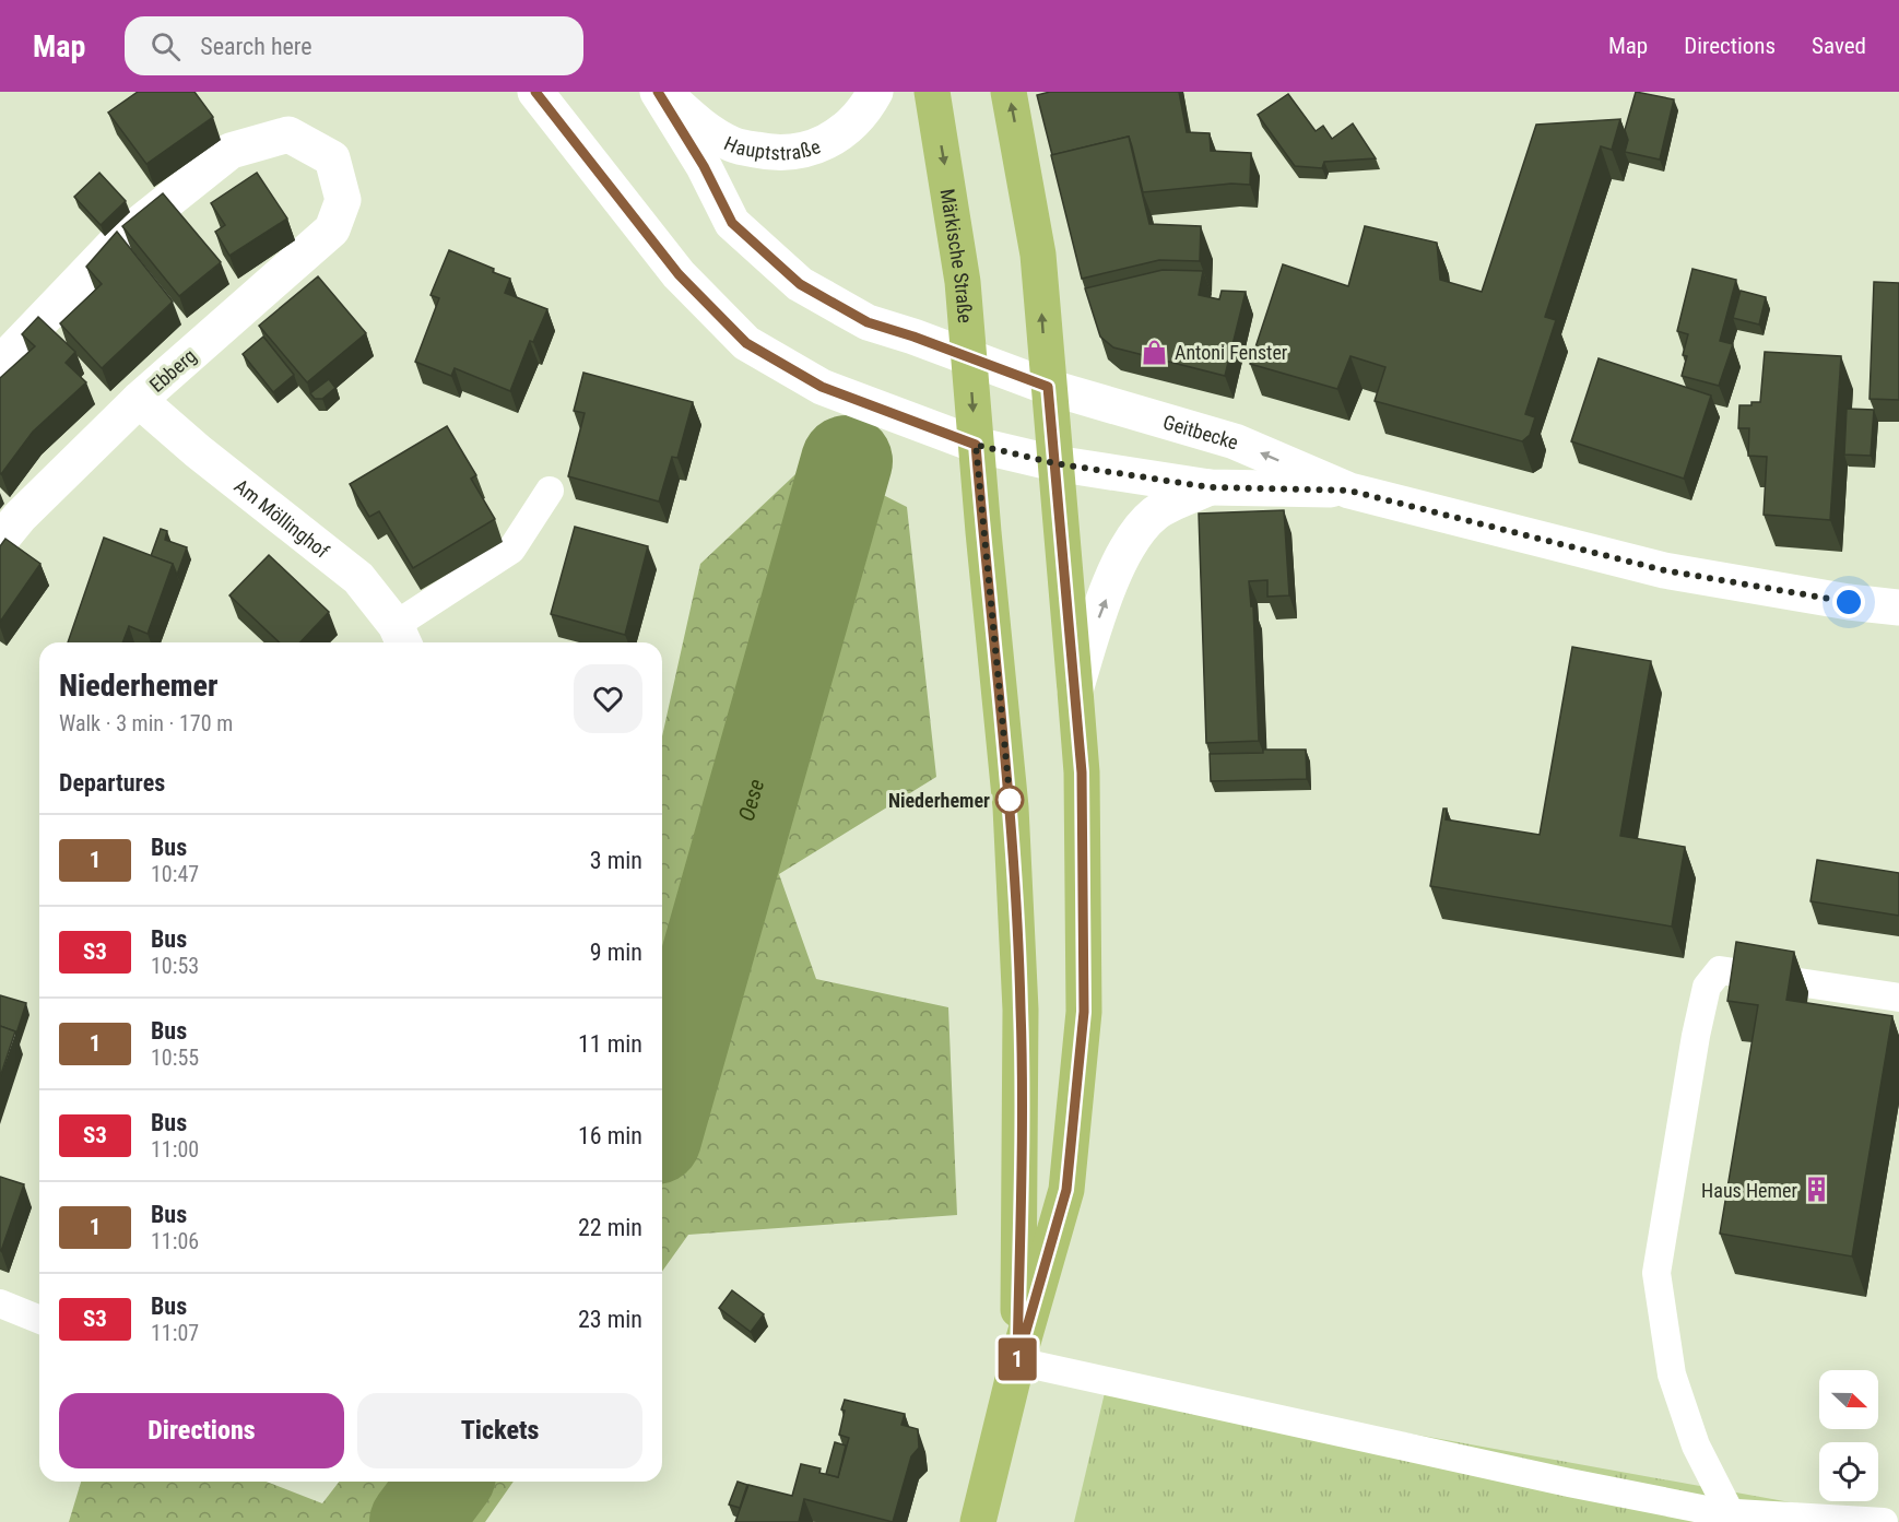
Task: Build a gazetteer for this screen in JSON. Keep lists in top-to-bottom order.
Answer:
{
  "streets": {
    "main road": ["Märkische Straße"],
    "street": [
      "Hauptstraße",
      "Ebberg",
      "Geitbecke",
      "Am Möllinghof"
    ]
  },
  "crossings": [
    ["Hauptstraße", "Märkische Straße"],
    ["Hauptstraße", "Geitbecke"],
    ["Ebberg", "Am Möllinghof"]
  ],
  "water": ["Oese"],
  "places": {
    "shop": ["Antoni Fenster"],
    "other": ["Niederhemer"],
    "building": ["Haus Hemer"]
  },
  "lines": ["bus line 1"],
  "north": "right",
  "page": {
    "header": "Map",
    "search": "Search here",
    "nav": ["Map", "Directions", "Saved"],
    "on_map": "1",
    "heading": [
      ["Niederhemer", "Walk · 3 min · 170 m"],
      "Departures"
    ],
    "list": [
      {
        "mark": "1",
        "name": "Bus",
        "note": "10:47",
        "value": "3 min"
      },
      {
        "mark": "S3",
        "name": "Bus",
        "note": "10:53",
        "value": "9 min"
      },
      {
        "mark": "1",
        "name": "Bus",
        "note": "10:55",
        "value": "11 min"
      },
      {
        "mark": "S3",
        "name": "Bus",
        "note": "11:00",
        "value": "16 min"
      },
      {
        "mark": "1",
        "name": "Bus",
        "note": "11:06",
        "value": "22 min"
      },
      {
        "mark": "S3",
        "name": "Bus",
        "note": "11:07",
        "value": "23 min"
      }
    ],
    "buttons": ["Directions", "Tickets"]
  }
}
